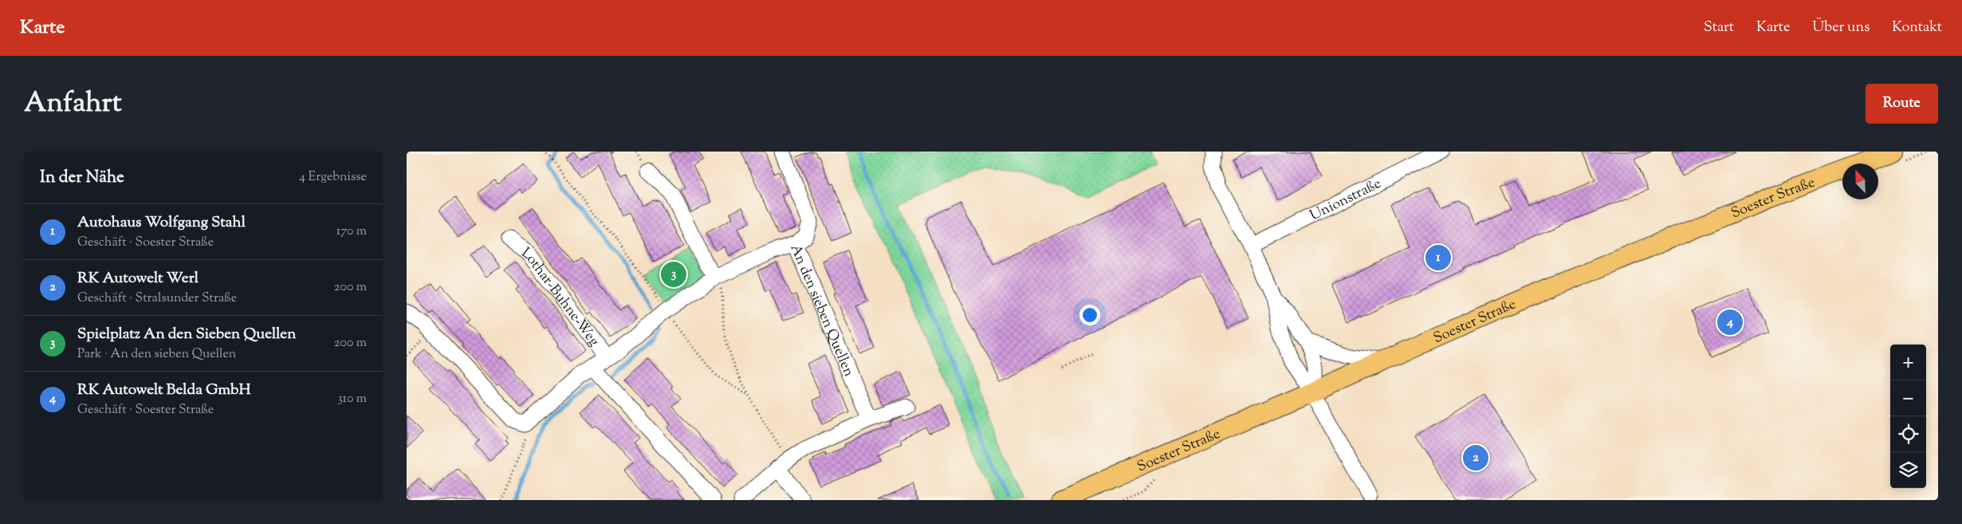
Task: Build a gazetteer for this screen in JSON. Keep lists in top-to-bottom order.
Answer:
{
  "streets": {
    "main road": ["Soester Straße"],
    "street": ["Unionstraße", "Lothar-Buhne-Weg", "An den sieben Quellen"]
  },
  "crossings": [
    ["Lothar-Buhne-Weg", "An den sieben Quellen"]
  ],
  "north": "top left",
  "page": {
    "header": "Karte",
    "nav": [
      "Start",
      "Karte",
      "Über uns",
      "Kontakt"
    ],
    "title": "Anfahrt",
    "buttons": "Route",
    "heading": ["In der Nähe", "4 Ergebnisse"],
    "list": [
      {
        "mark": "1",
        "name": "Autohaus Wolfgang Stahl",
        "note": "Geschäft · Soester Straße",
        "value": "170 m"
      },
      {
        "mark": "2",
        "name": "RK Autowelt Werl",
        "note": "Geschäft · Stralsunder Straße",
        "value": "200 m"
      },
      {
        "mark": "3",
        "name": "Spielplatz An den Sieben Quellen",
        "note": "Park · An den sieben Quellen",
        "value": "200 m"
      },
      {
        "mark": "4",
        "name": "RK Autowelt Belda GmbH",
        "note": "Geschäft · Soester Straße",
        "value": "310 m"
      }
    ],
    "pins": [
      "1",
      "3",
      "4",
      "2"
    ],
    "map_buttons": ["+", "−"]
  }
}
